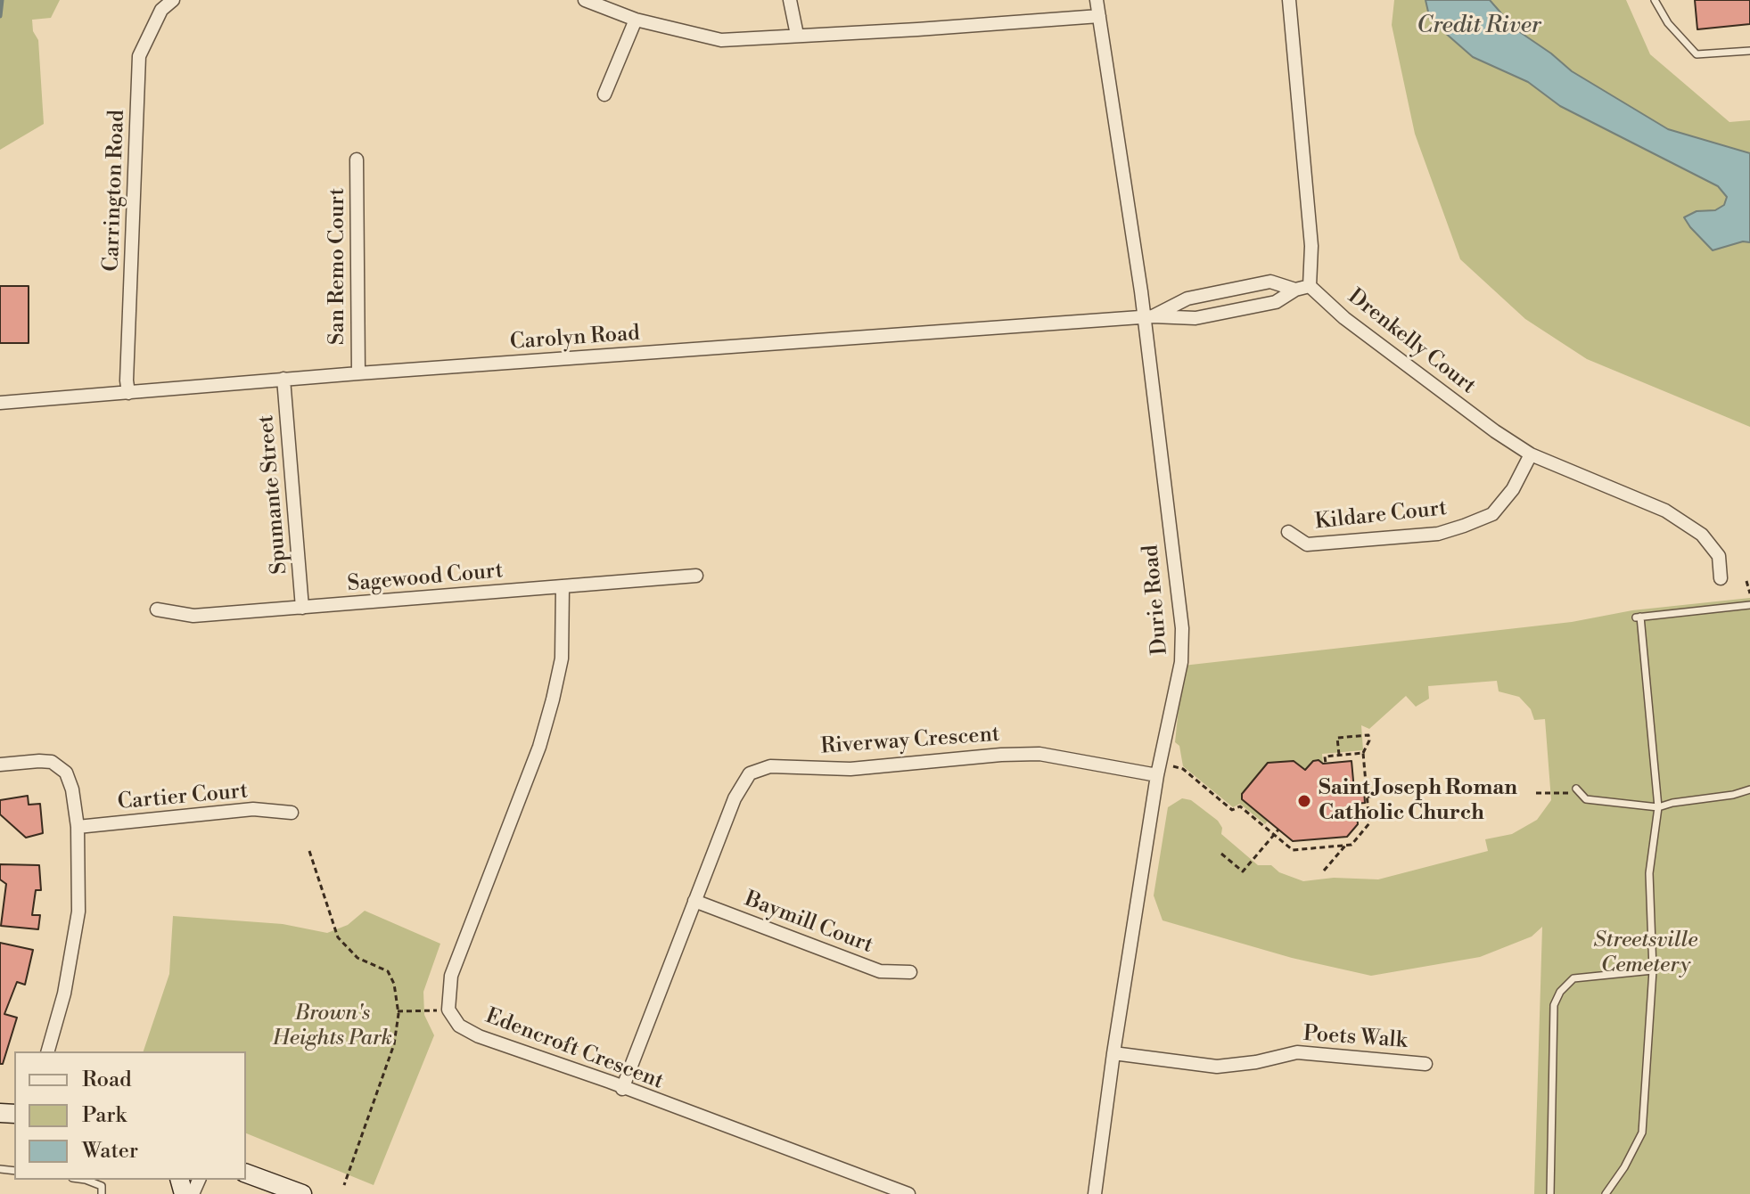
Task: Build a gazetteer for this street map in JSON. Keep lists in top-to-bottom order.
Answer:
{
  "streets": {
    "street": [
      "Carrington Road",
      "San Remo Court",
      "Carolyn Road",
      "Drenkelly Court",
      "Spumante Street",
      "Kildare Court",
      "Sagewood Court",
      "Durie Road",
      "Riverway Crescent",
      "Cartier Court",
      "Baymill Court",
      "Poets Walk",
      "Edencroft Crescent"
    ]
  },
  "crossings": [
    ["Carrington Road", "Carolyn Road"],
    ["San Remo Court", "Carolyn Road"],
    ["Carolyn Road", "Drenkelly Court"],
    ["Carolyn Road", "Spumante Street"],
    ["Carolyn Road", "Durie Road"],
    ["Drenkelly Court", "Kildare Court"],
    ["Spumante Street", "Sagewood Court"],
    ["Durie Road", "Riverway Crescent"],
    ["Durie Road", "Poets Walk"],
    ["Riverway Crescent", "Baymill Court"],
    ["Riverway Crescent", "Edencroft Crescent"]
  ],
  "water": ["Credit River"],
  "parks": ["Streetsville Cemetery", "Brown's Heights Park"],
  "places": ["Saint Joseph Roman Catholic Church"],
  "legend": ["Road", "Park", "Water"]
}
